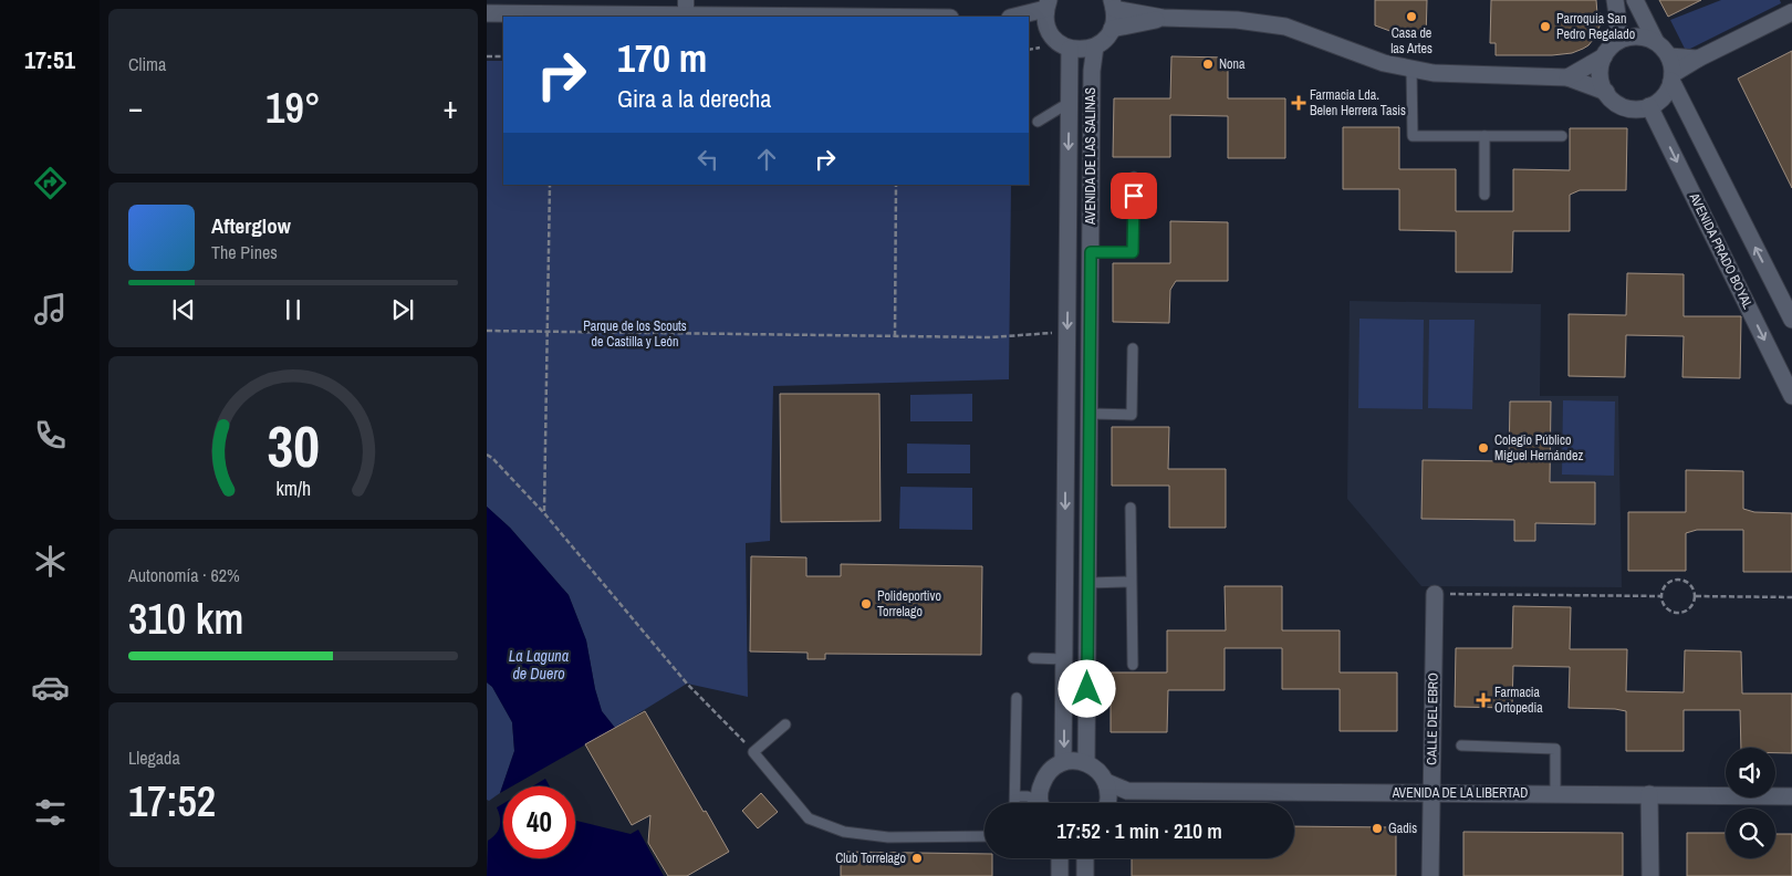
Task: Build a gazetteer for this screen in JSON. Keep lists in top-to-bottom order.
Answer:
{
  "streets": {
    "street": [
      "AVENIDA DE LAS SALINAS",
      "AVENIDA PRADO BOYAL",
      "CALLE DEL EBRO",
      "AVENIDA DE LA LIBERTAD"
    ]
  },
  "crossings": [
    ["AVENIDA DE LAS SALINAS", "AVENIDA DE LA LIBERTAD"],
    ["CALLE DEL EBRO", "AVENIDA DE LA LIBERTAD"]
  ],
  "water": ["La Laguna de Duero"],
  "parks": ["Parque de los Scouts de Castilla y León"],
  "places": {
    "other": [
      "Casa de las Artes",
      "Parroquia San Pedro Regalado",
      "Nona",
      "Colegio Público Miguel Hernández",
      "Polideportivo Torrelago",
      "Gadis",
      "Club Torrelago"
    ],
    "health": ["Farmacia Lda. Belen Herrera Tasis", "Farmacia Ortopedia"]
  },
  "page": {
    "tabs": "17:51",
    "tile": [
      "Clima",
      ["Autonomía · 62%", "310 km"],
      ["Llegada", "17:52"]
    ],
    "turn": ["170 m", "Gira a la derecha"],
    "heat": ["−", "19°", "+"],
    "song": ["Afterglow", "The Pines"],
    "limit": "40",
    "trip": "17:52 · 1 min · 210 m",
    "gauge": ["30", "km/h"]
  }
}
